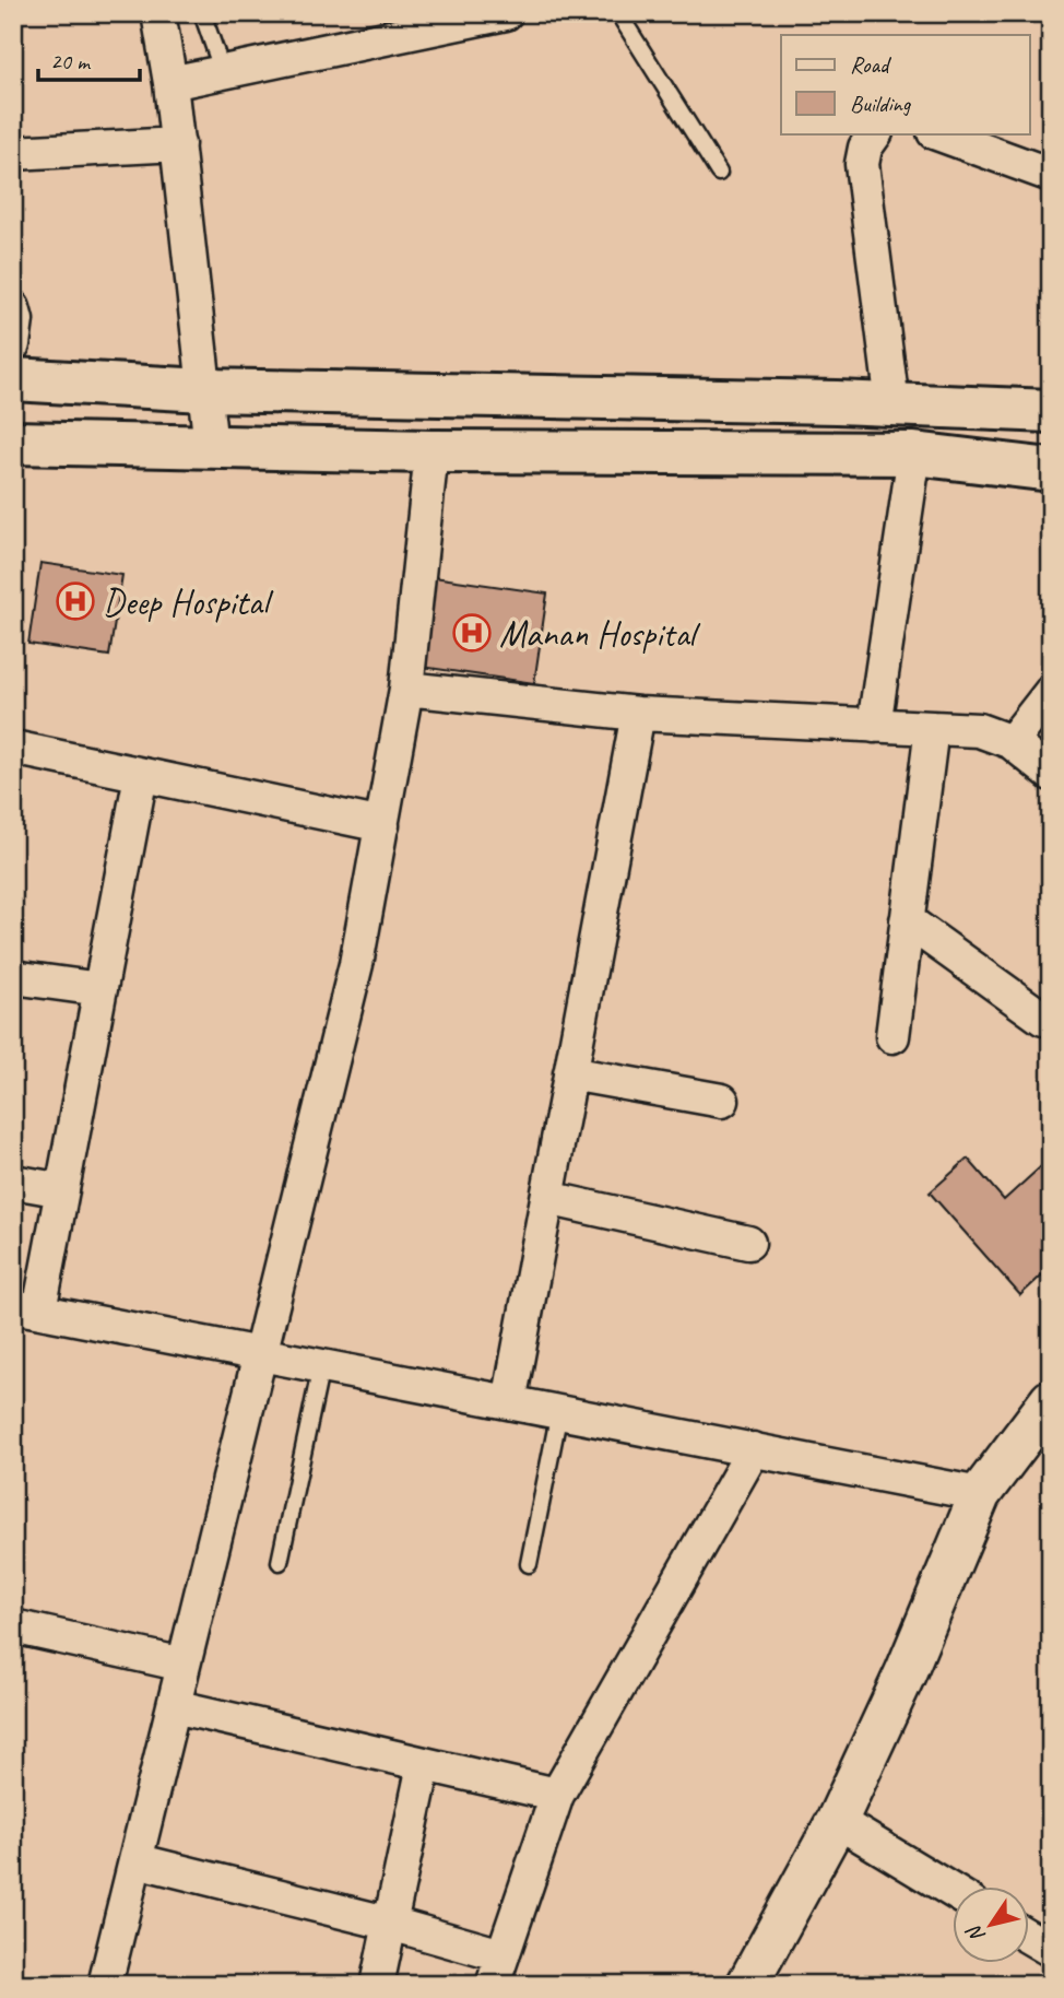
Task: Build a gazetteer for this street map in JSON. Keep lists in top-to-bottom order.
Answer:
{
  "places": {
    "hospital": ["Deep Hospital", "Manan Hospital"]
  },
  "legend": ["Road", "Building"],
  "scale_bar": "20 m",
  "north": "bottom left"
}
